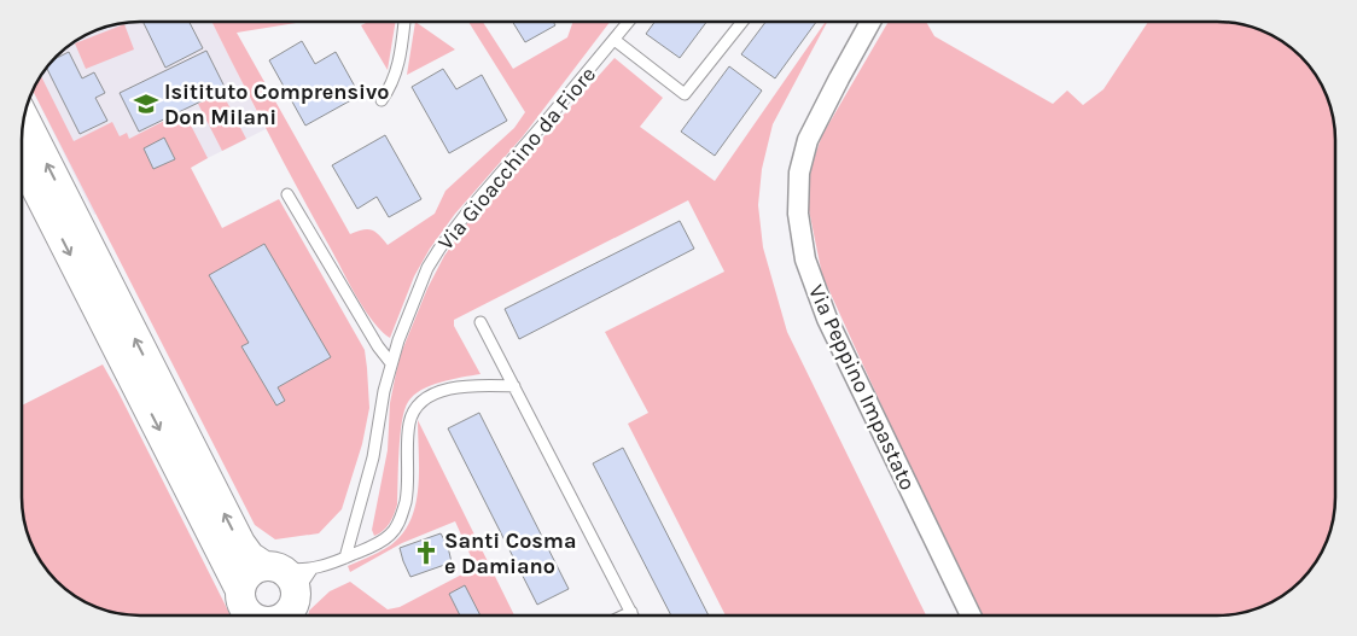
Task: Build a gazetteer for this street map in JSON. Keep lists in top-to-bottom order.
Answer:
{
  "streets": {
    "street": ["Via Peppino Impastato"],
    "lane": ["Via Gioacchino da Fiore"]
  },
  "places": {
    "school or university": ["Isitituto Comprensivo Don Milani"],
    "church": ["Santi Cosma e Damiano"]
  }
}
